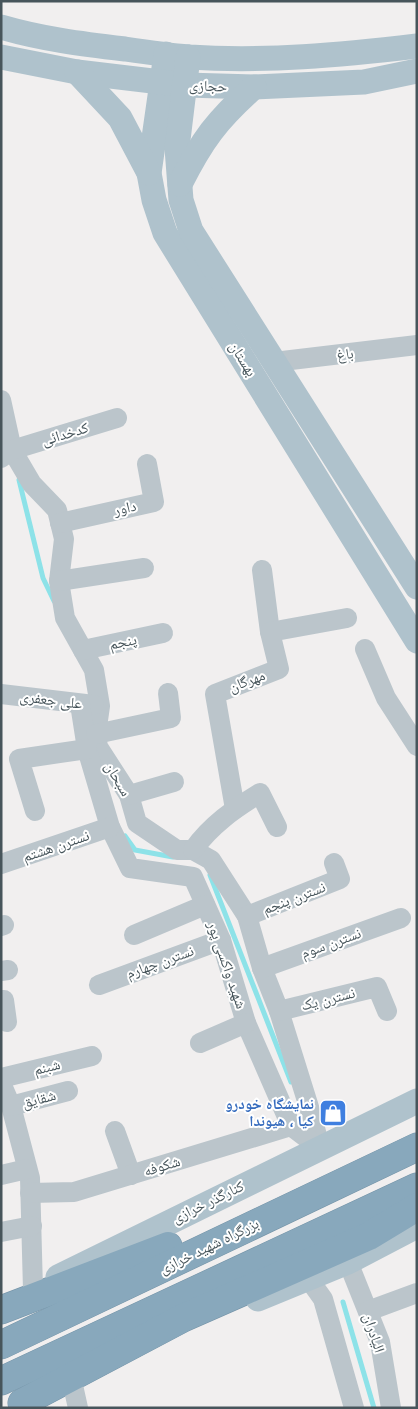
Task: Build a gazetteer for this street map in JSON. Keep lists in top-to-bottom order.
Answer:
{
  "streets": {
    "highway": ["بزرگراه شهید خرازی"],
    "main road": ["حجازی", "بهستان", "کنارگذر خرازی"],
    "street": [
      "باغ",
      "کدخدائی",
      "داور",
      "پنجم",
      "مهرگان",
      "علی جعفری",
      "سبحان",
      "نسترن هشتم",
      "نسترن پنجم",
      "نسترن سوم",
      "نسترن چهارم",
      "شهید واکسی پور",
      "نسترن یک",
      "شبنم",
      "شقایق",
      "شکوفه",
      "الیادران"
    ]
  },
  "crossings": [
    ["حجازی", "بهستان"],
    ["باغ", "بهستان"],
    ["علی جعفری", "شهید واکسی پور"],
    ["سبحان", "نسترن پنجم"],
    ["سبحان", "نسترن سوم"],
    ["سبحان", "شهید واکسی پور"],
    ["سبحان", "نسترن یک"],
    ["سبحان", "کنارگذر خرازی"],
    ["نسترن هشتم", "شهید واکسی پور"],
    ["نسترن چهارم", "شهید واکسی پور"],
    ["شهید واکسی پور", "شکوفه"],
    ["شهید واکسی پور", "کنارگذر خرازی"]
  ],
  "places": {
    "shop": ["نمایشگاه خودرو کیا ، هیوندا"]
  }
}
